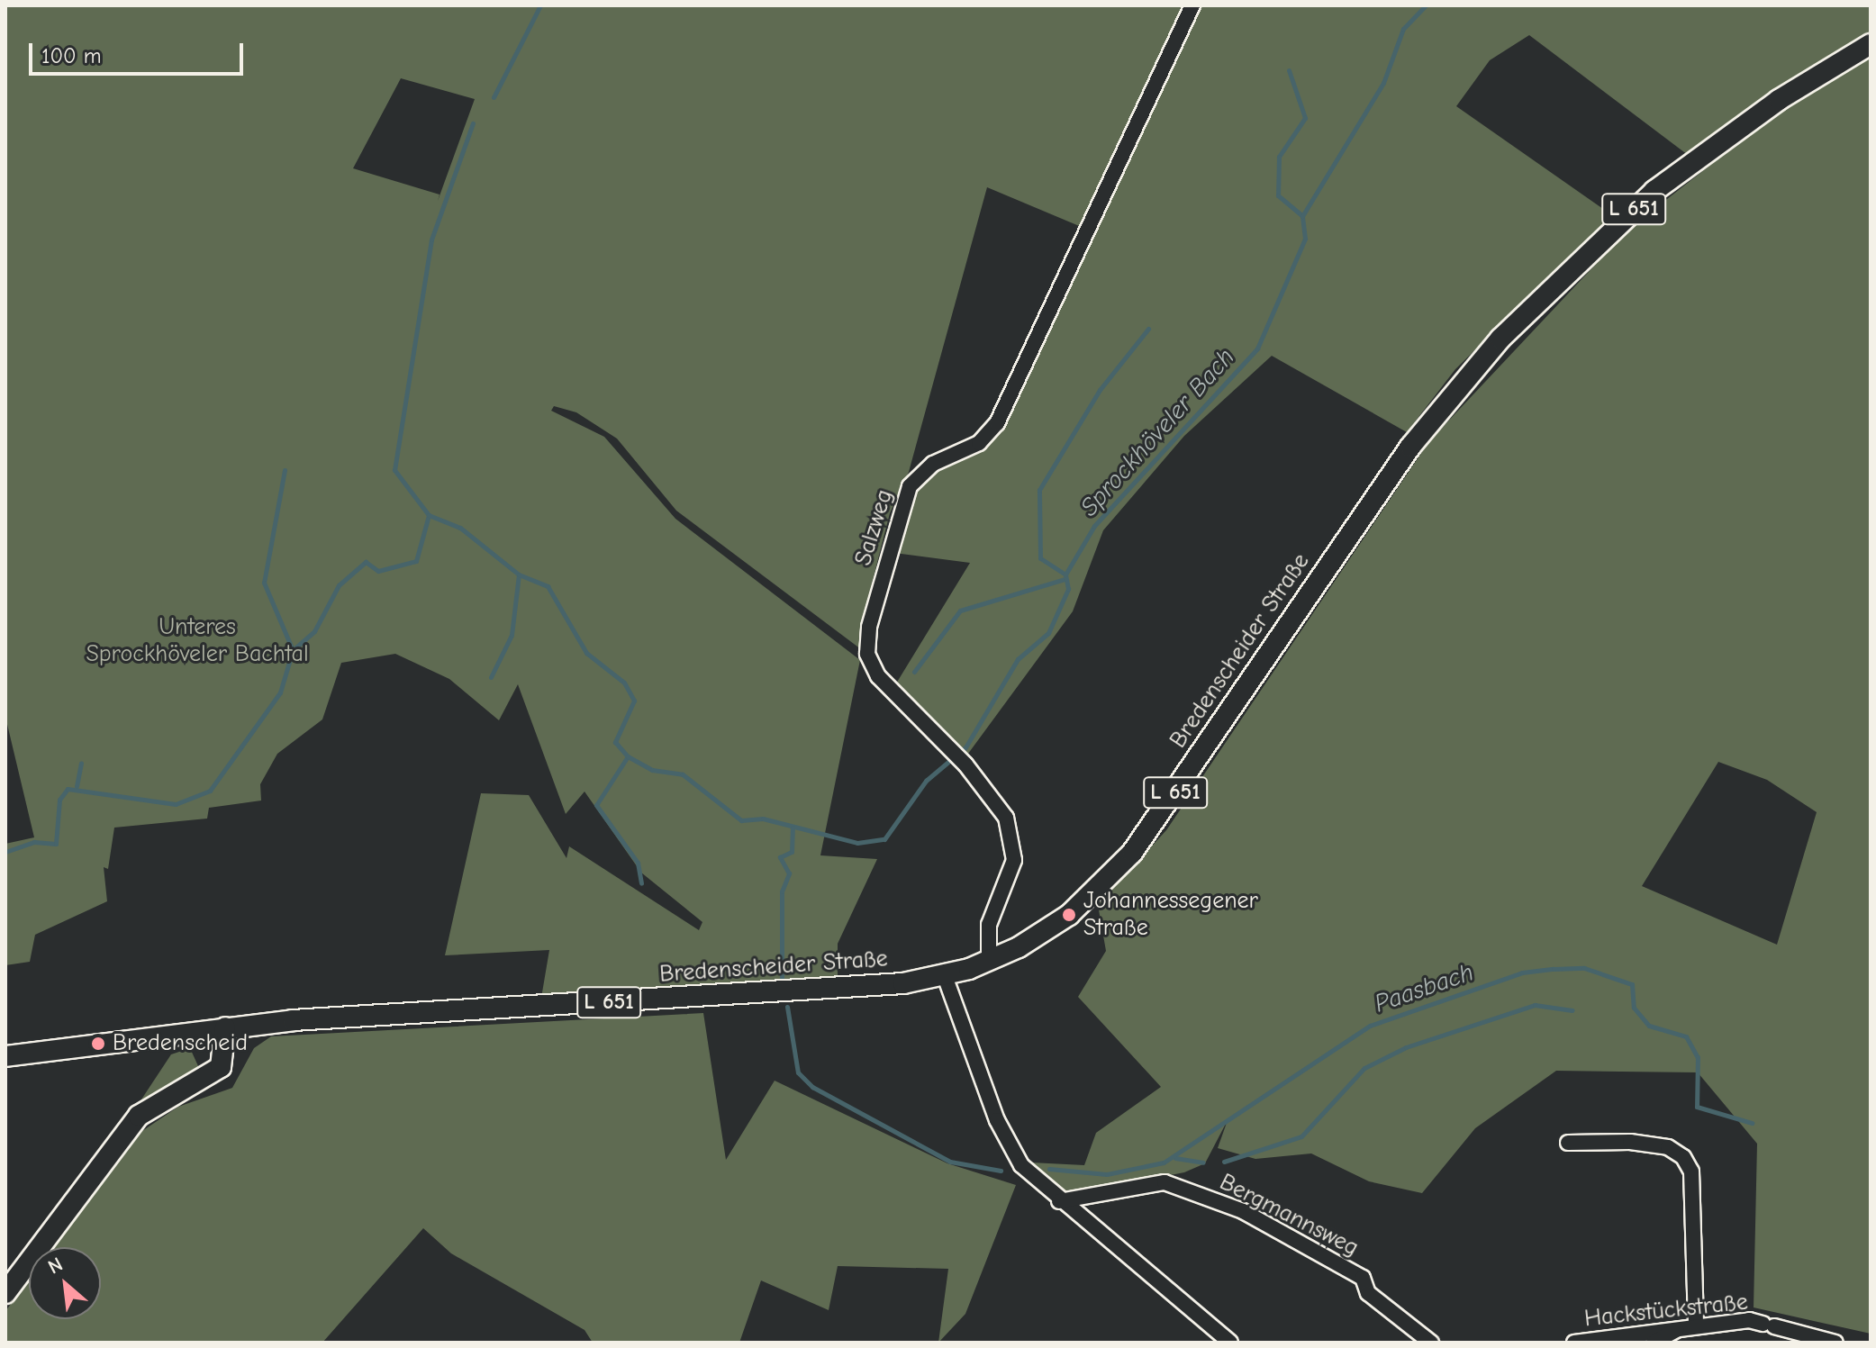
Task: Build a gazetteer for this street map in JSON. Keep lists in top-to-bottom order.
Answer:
{
  "streets": {
    "main road": ["L 651", "Bredenscheider Straße"],
    "street": ["Salzweg", "Bergmannsweg", "Hackstückstraße"]
  },
  "crossings": [
    ["Salzweg", "Bredenscheider Straße"]
  ],
  "water": ["Sprockhöveler Bach", "Paasbach"],
  "parks": ["Unteres Sprockhöveler Bachtal"],
  "places": ["Johannessegener Straße", "Bredenscheid"],
  "scale_bar": "100 m",
  "north": "top left"
}
